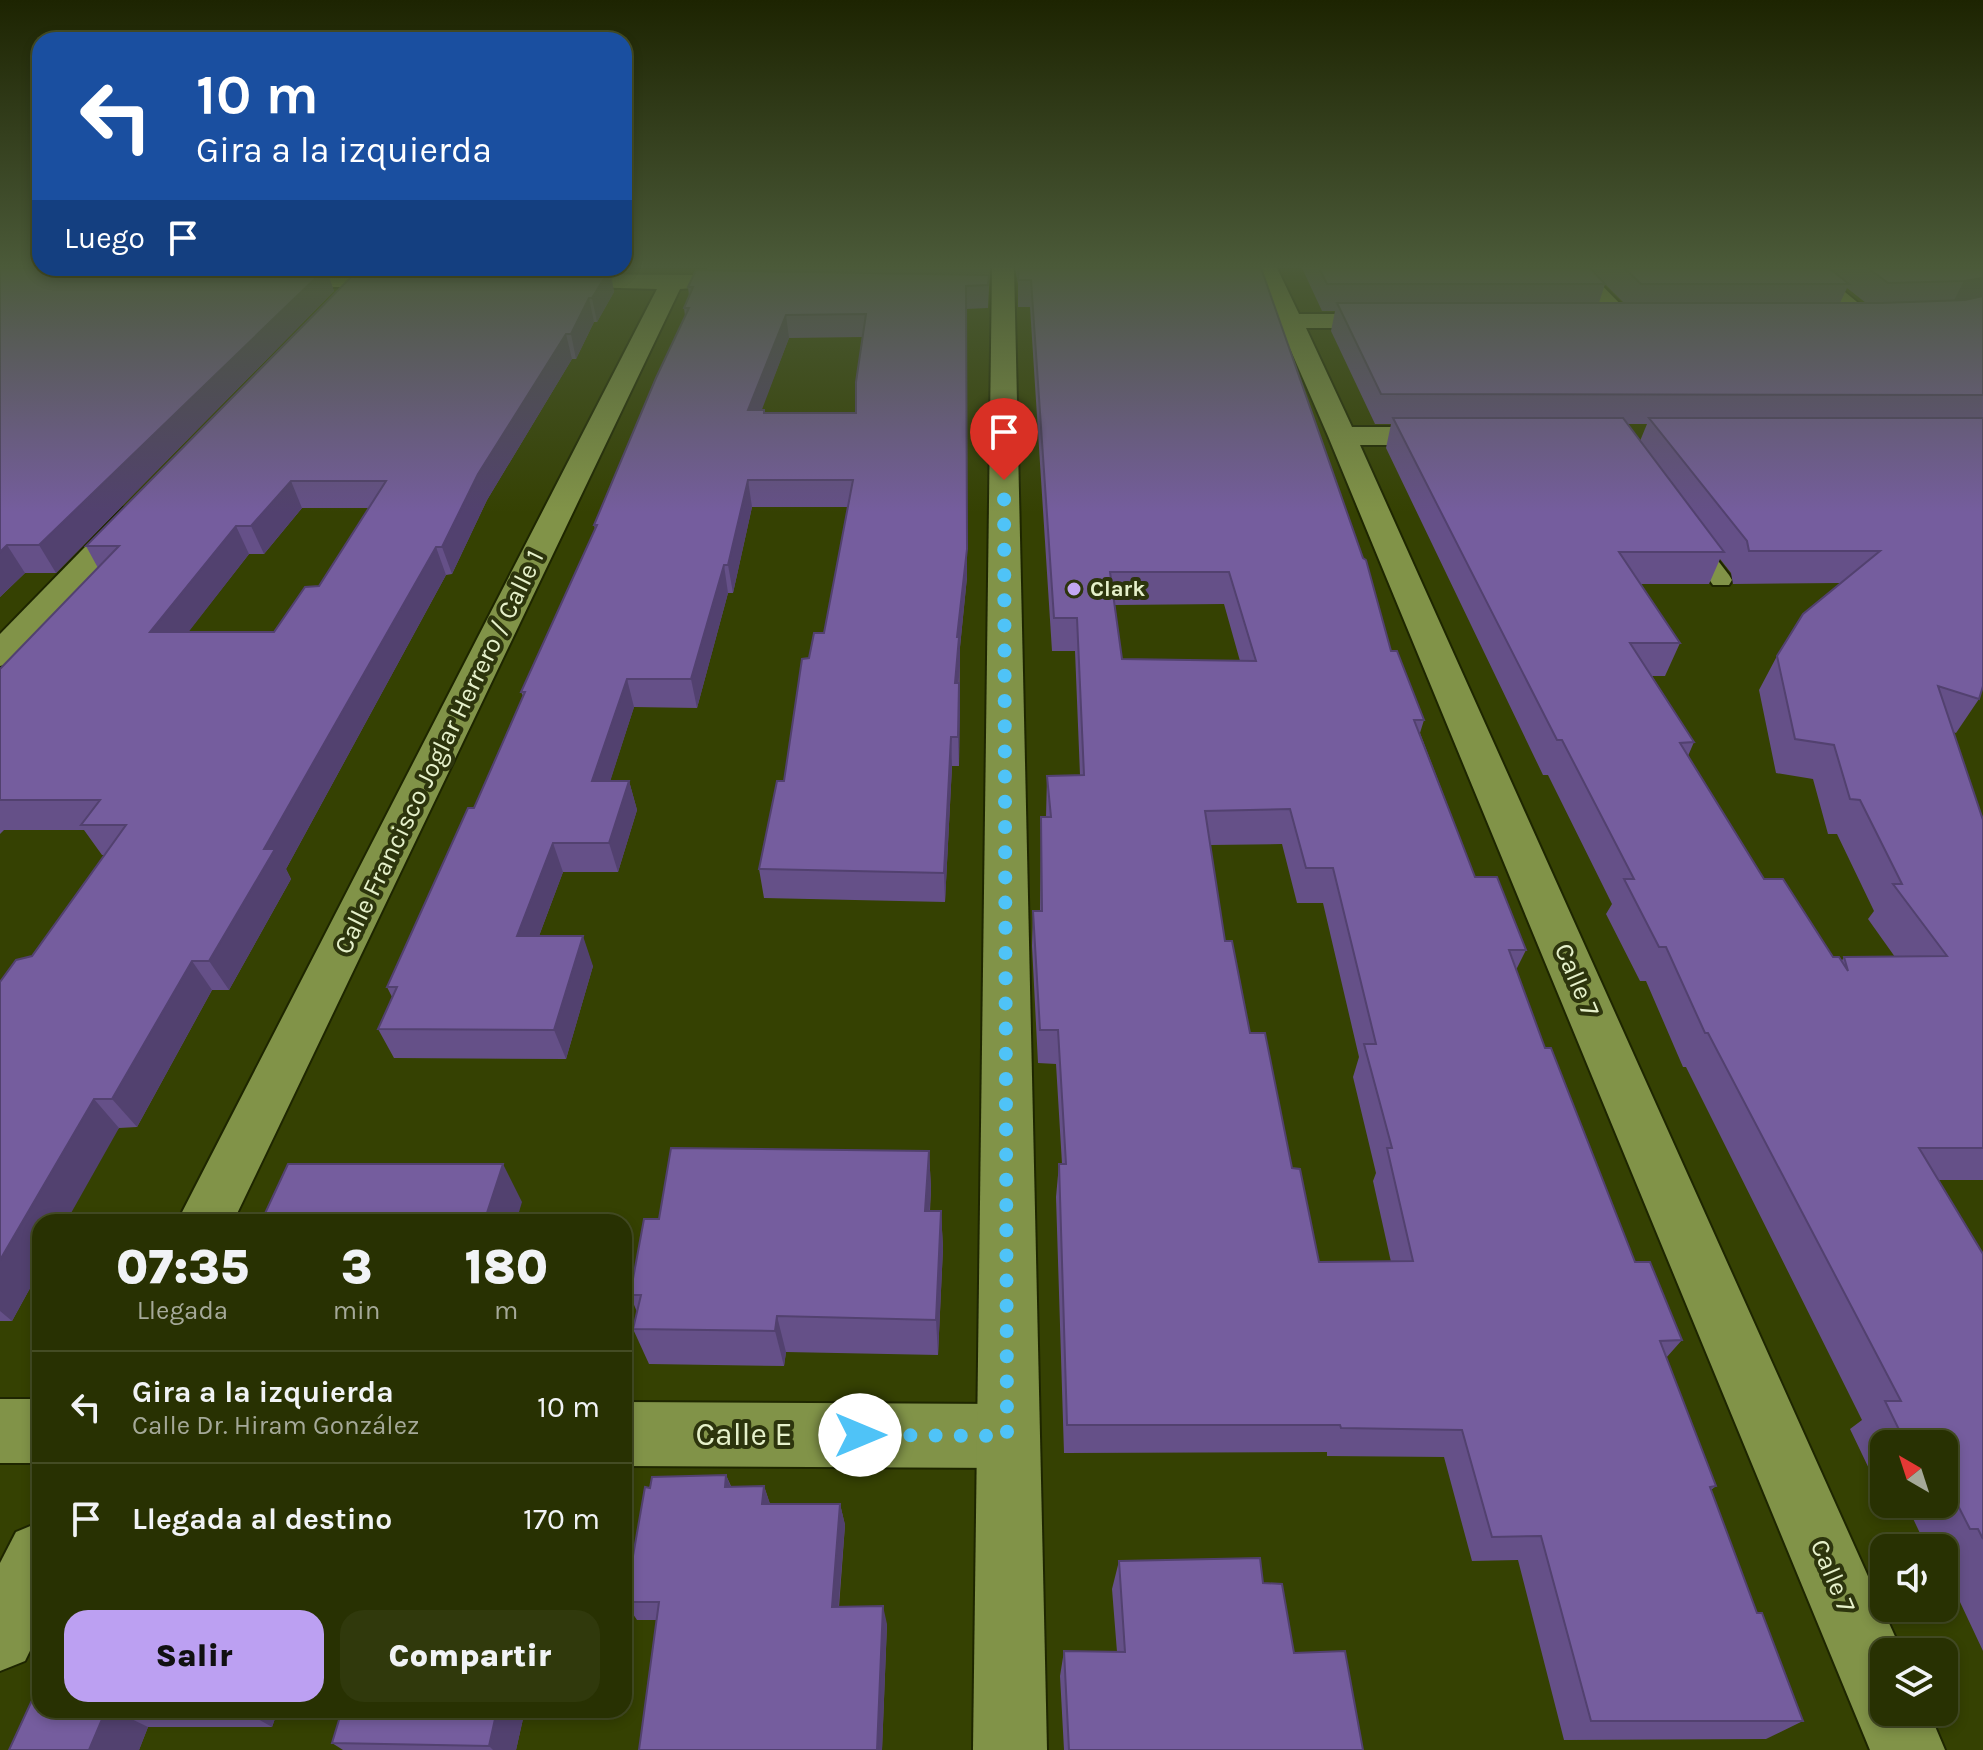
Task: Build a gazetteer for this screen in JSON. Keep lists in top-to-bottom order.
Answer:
{
  "streets": {
    "street": ["Calle Francisco Joglar Herrero / Calle 1", "Calle 7", "Calle E"]
  },
  "places": ["Clark"],
  "north": "top left",
  "page": {
    "turn": ["10 m", "Gira a la izquierda"],
    "then": "Luego",
    "eta": [
      "07:35",
      "Llegada",
      "3",
      "min",
      "180",
      "m"
    ],
    "list": [
      {
        "name": "Gira a la izquierda",
        "note": "Calle Dr. Hiram González",
        "value": "10 m"
      },
      {
        "name": "Llegada al destino",
        "value": "170 m"
      }
    ],
    "buttons": ["Salir", "Compartir"]
  }
}
